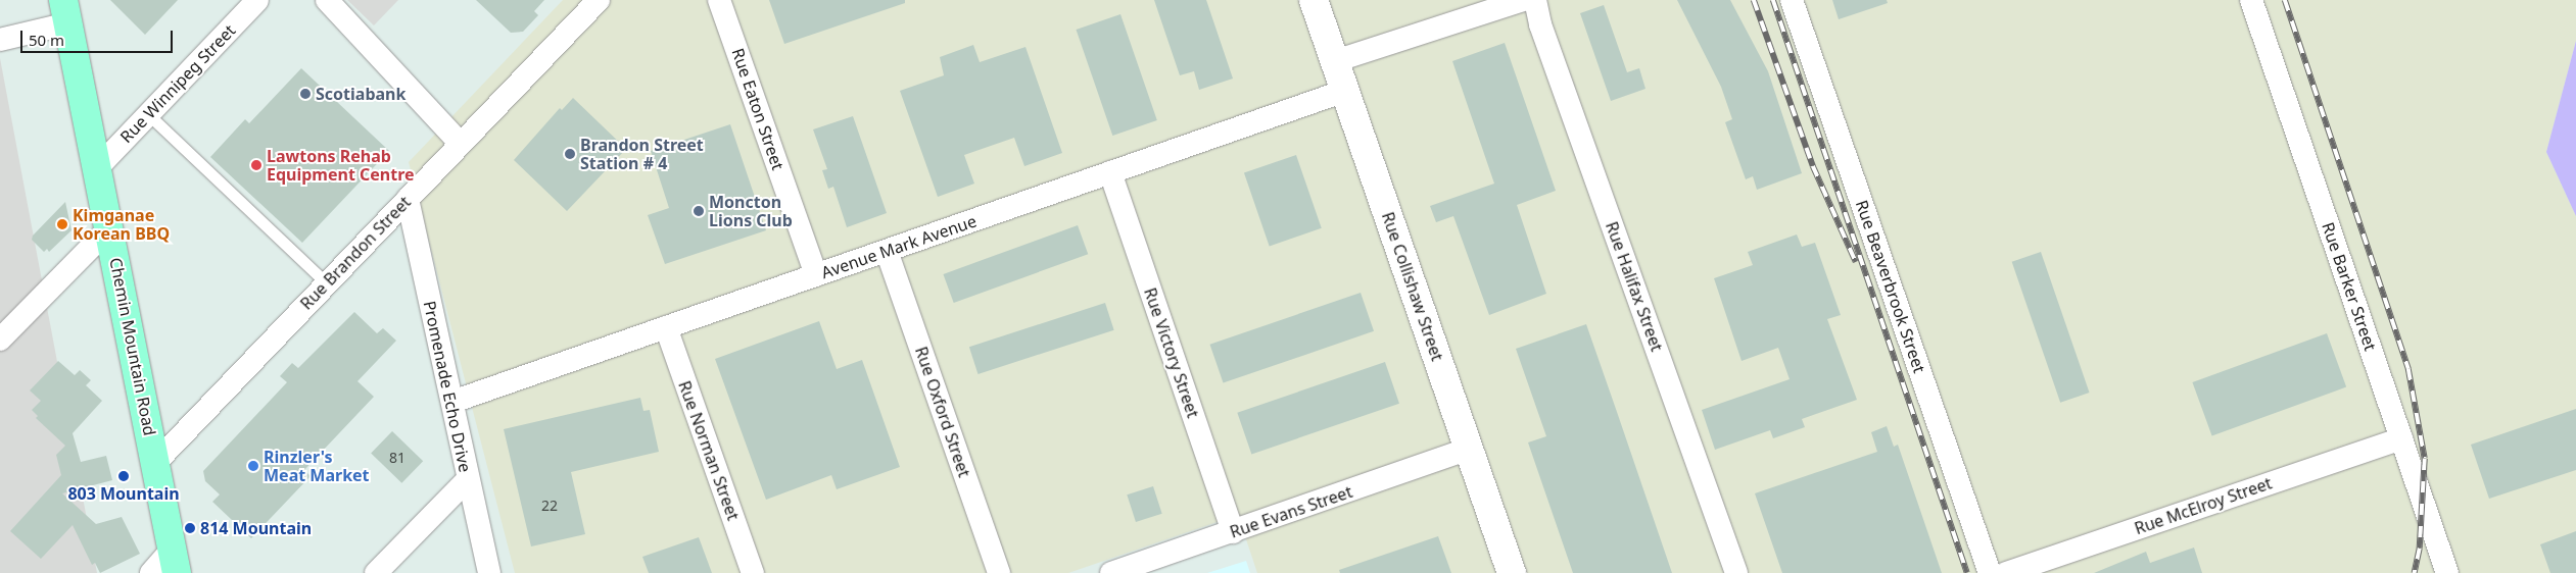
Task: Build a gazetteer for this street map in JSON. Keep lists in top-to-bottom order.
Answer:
{
  "streets": {
    "main road": ["Chemin Mountain Road"],
    "street": [
      "Rue Winnipeg Street",
      "Rue Eaton Street",
      "Avenue Mark Avenue",
      "Rue Brandon Street",
      "Rue Collishaw Street",
      "Rue Halifax Street",
      "Rue Beaverbrook Street",
      "Rue Barker Street",
      "Rue Victory Street",
      "Promenade Echo Drive",
      "Rue Oxford Street",
      "Rue Norman Street",
      "Rue McElroy Street",
      "Rue Evans Street"
    ]
  },
  "crossings": [
    ["Rue Winnipeg Street", "Chemin Mountain Road"],
    ["Rue Eaton Street", "Avenue Mark Avenue"],
    ["Avenue Mark Avenue", "Rue Collishaw Street"],
    ["Avenue Mark Avenue", "Rue Victory Street"],
    ["Avenue Mark Avenue", "Promenade Echo Drive"],
    ["Avenue Mark Avenue", "Rue Oxford Street"],
    ["Avenue Mark Avenue", "Rue Norman Street"],
    ["Rue Brandon Street", "Chemin Mountain Road"],
    ["Rue Brandon Street", "Promenade Echo Drive"],
    ["Rue Collishaw Street", "Rue Evans Street"],
    ["Rue Barker Street", "Rue McElroy Street"],
    ["Rue Victory Street", "Rue Evans Street"]
  ],
  "places": [
    "Scotiabank",
    "Brandon Street Station # 4",
    "Lawtons Rehab Equipment Centre",
    "Moncton Lions Club",
    "Kimganae Korean BBQ",
    "Rinzler's Meat Market",
    "803 Mountain",
    "814 Mountain"
  ],
  "house_numbers": ["81", "22"],
  "scale_bar": "50 m"
}
